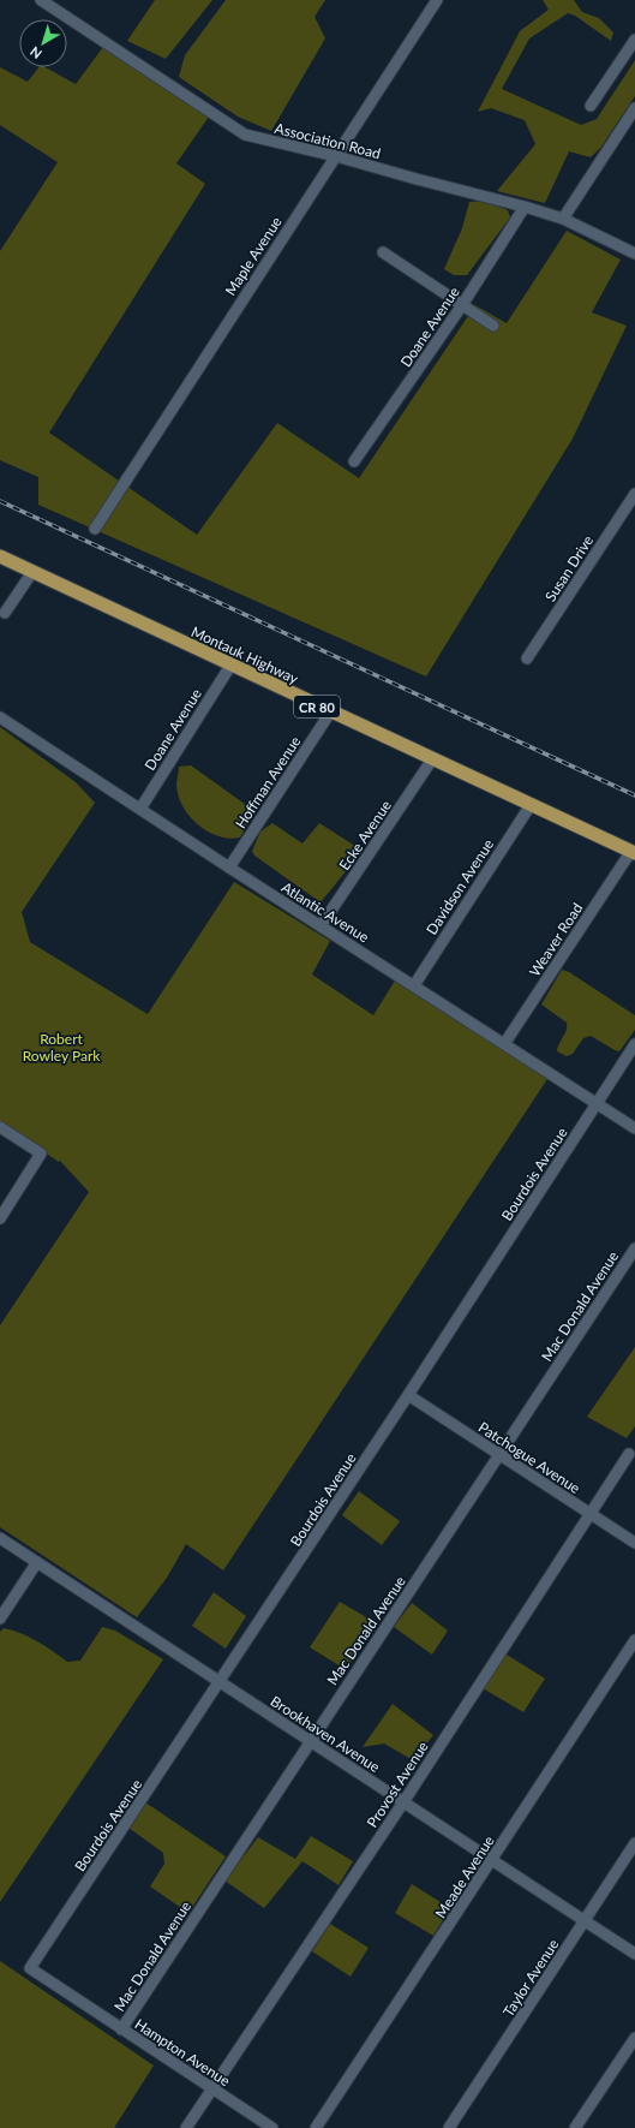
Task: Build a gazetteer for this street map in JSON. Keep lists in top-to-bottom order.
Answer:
{
  "streets": {
    "main road": ["Montauk Highway", "CR 80"],
    "street": [
      "Association Road",
      "Maple Avenue",
      "Doane Avenue",
      "Susan Drive",
      "Hoffman Avenue",
      "Ecke Avenue",
      "Davidson Avenue",
      "Atlantic Avenue",
      "Weaver Road",
      "Bourdois Avenue",
      "Mac Donald Avenue",
      "Patchogue Avenue",
      "Brookhaven Avenue",
      "Provost Avenue",
      "Meade Avenue",
      "Taylor Avenue",
      "Hampton Avenue"
    ]
  },
  "crossings": [
    ["Association Road", "Maple Avenue"],
    ["Association Road", "Doane Avenue"],
    ["Doane Avenue", "Montauk Highway"],
    ["Doane Avenue", "Atlantic Avenue"],
    ["Montauk Highway", "Hoffman Avenue"],
    ["Montauk Highway", "Ecke Avenue"],
    ["Montauk Highway", "Davidson Avenue"],
    ["Montauk Highway", "Weaver Road"],
    ["Hoffman Avenue", "Atlantic Avenue"],
    ["Ecke Avenue", "Atlantic Avenue"],
    ["Davidson Avenue", "Atlantic Avenue"],
    ["Atlantic Avenue", "Weaver Road"],
    ["Atlantic Avenue", "Bourdois Avenue"],
    ["Bourdois Avenue", "Patchogue Avenue"],
    ["Bourdois Avenue", "Brookhaven Avenue"],
    ["Bourdois Avenue", "Hampton Avenue"],
    ["Mac Donald Avenue", "Patchogue Avenue"],
    ["Mac Donald Avenue", "Brookhaven Avenue"],
    ["Mac Donald Avenue", "Hampton Avenue"],
    ["Patchogue Avenue", "Provost Avenue"],
    ["Brookhaven Avenue", "Provost Avenue"],
    ["Brookhaven Avenue", "Meade Avenue"],
    ["Brookhaven Avenue", "Taylor Avenue"],
    ["Provost Avenue", "Hampton Avenue"]
  ],
  "parks": ["Robert Rowley Park"],
  "north": "bottom left"
}
